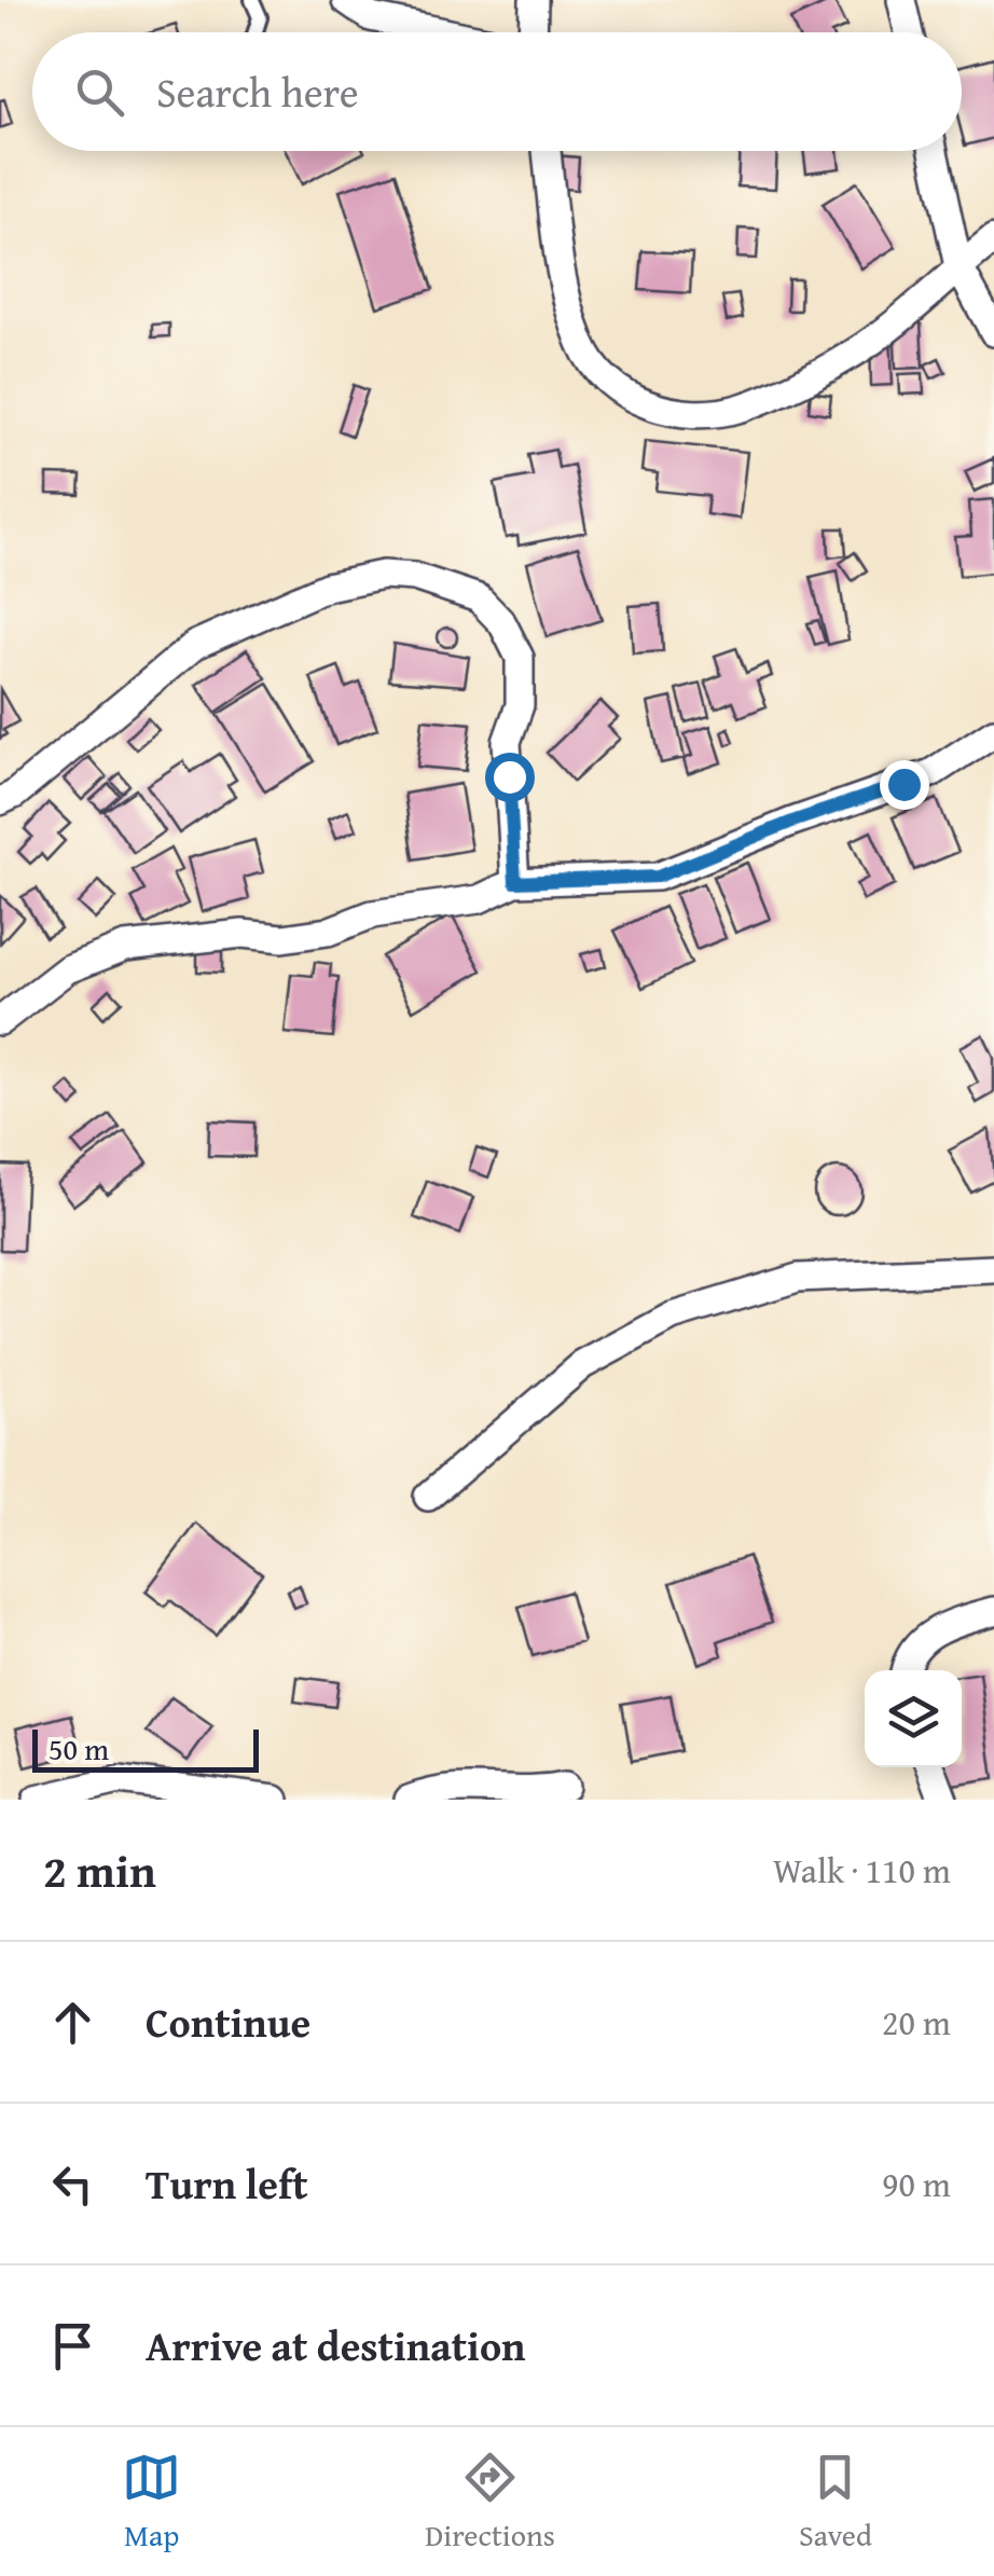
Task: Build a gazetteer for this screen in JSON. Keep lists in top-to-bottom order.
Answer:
{
  "scale_bar": "50 m",
  "page": {
    "search": "Search here",
    "scale": "50 m",
    "heading": ["2 min", "Walk · 110 m"],
    "list": [
      ["Continue", "20 m"],
      ["Turn left", "90 m"],
      "Arrive at destination"
    ],
    "nav": ["Map", "Directions", "Saved"]
  }
}
